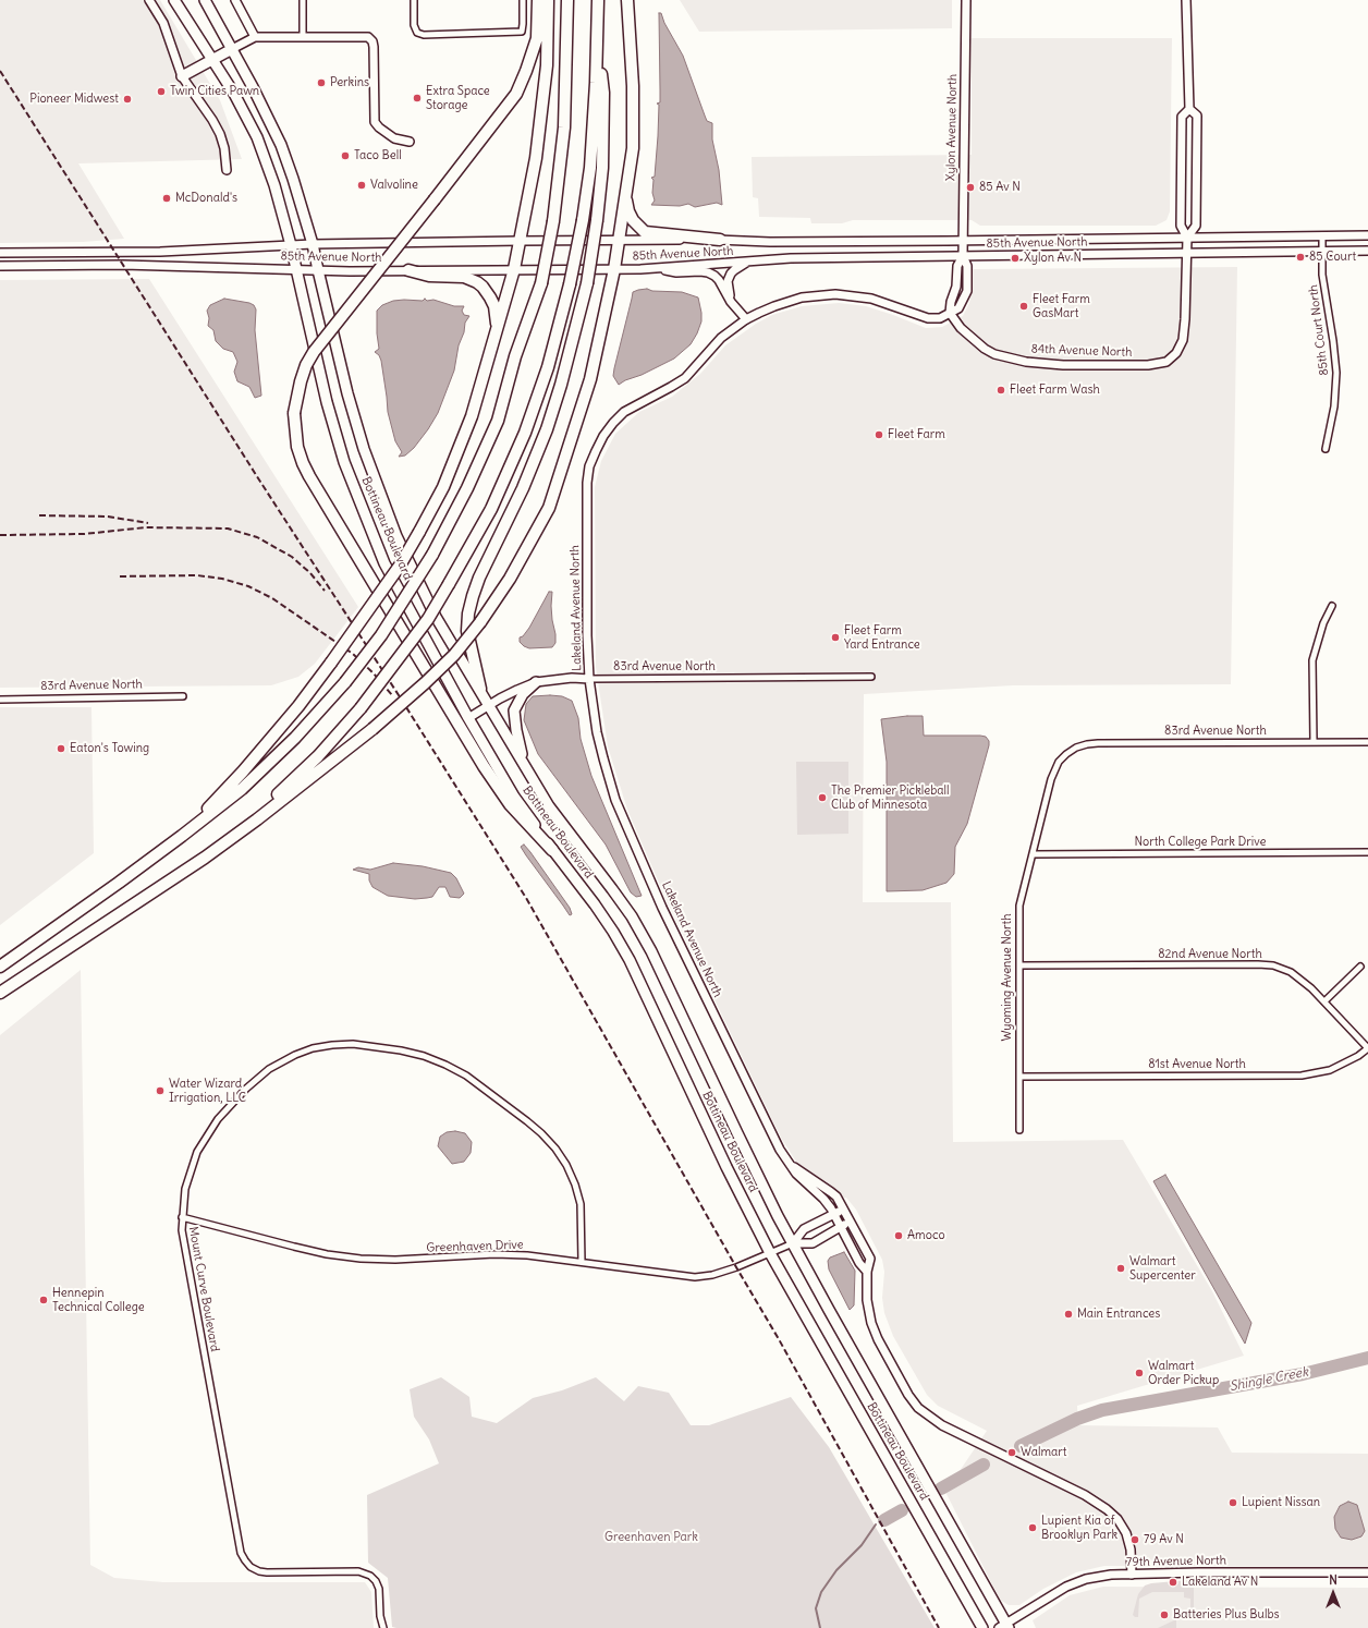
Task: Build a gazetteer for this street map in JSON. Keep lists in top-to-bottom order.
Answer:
{
  "streets": {
    "highway": ["Bottineau Boulevard"],
    "street": [
      "Xylon Avenue North",
      "85th Avenue North",
      "85th Court North",
      "84th Avenue North",
      "Lakeland Avenue North",
      "83rd Avenue North",
      "North College Park Drive",
      "82nd Avenue North",
      "Wyoming Avenue North",
      "81st Avenue North",
      "Greenhaven Drive",
      "Mount Curve Boulevard",
      "79th Avenue North"
    ]
  },
  "crossings": [
    ["Xylon Avenue North", "85th Avenue North"],
    ["85th Avenue North", "85th Court North"],
    ["85th Avenue North", "84th Avenue North"],
    ["85th Avenue North", "Bottineau Boulevard"],
    ["84th Avenue North", "Lakeland Avenue North"],
    ["Bottineau Boulevard", "83rd Avenue North"],
    ["Bottineau Boulevard", "Greenhaven Drive"],
    ["Bottineau Boulevard", "79th Avenue North"],
    ["Lakeland Avenue North", "83rd Avenue North"],
    ["Lakeland Avenue North", "79th Avenue North"],
    ["83rd Avenue North", "Wyoming Avenue North"],
    ["North College Park Drive", "Wyoming Avenue North"],
    ["82nd Avenue North", "Wyoming Avenue North"],
    ["82nd Avenue North", "81st Avenue North"],
    ["Wyoming Avenue North", "81st Avenue North"],
    ["Greenhaven Drive", "Mount Curve Boulevard"]
  ],
  "water": ["Shingle Creek"],
  "parks": ["Greenhaven Park"],
  "places": [
    "Perkins",
    "Twin Cities Pawn",
    "Extra Space Storage",
    "Pioneer Midwest",
    "Taco Bell",
    "Valvoline",
    "85 Av N",
    "McDonald's",
    "85 Court",
    "Xylon Av N",
    "Fleet Farm GasMart",
    "Fleet Farm Wash",
    "Fleet Farm",
    "Fleet Farm Yard Entrance",
    "Eaton's Towing",
    "The Premier Pickleball Club of Minnesota",
    "Water Wizard Irrigation, LLC",
    "Amoco",
    "Walmart Supercenter",
    "Hennepin Technical College",
    "Main Entrances",
    "Walmart Order Pickup",
    "Walmart",
    "Lupient Nissan",
    "Lupient Kia of Brooklyn Park",
    "79 Av N",
    "Lakeland Av N",
    "Batteries Plus Bulbs"
  ],
  "north": "top"
}
